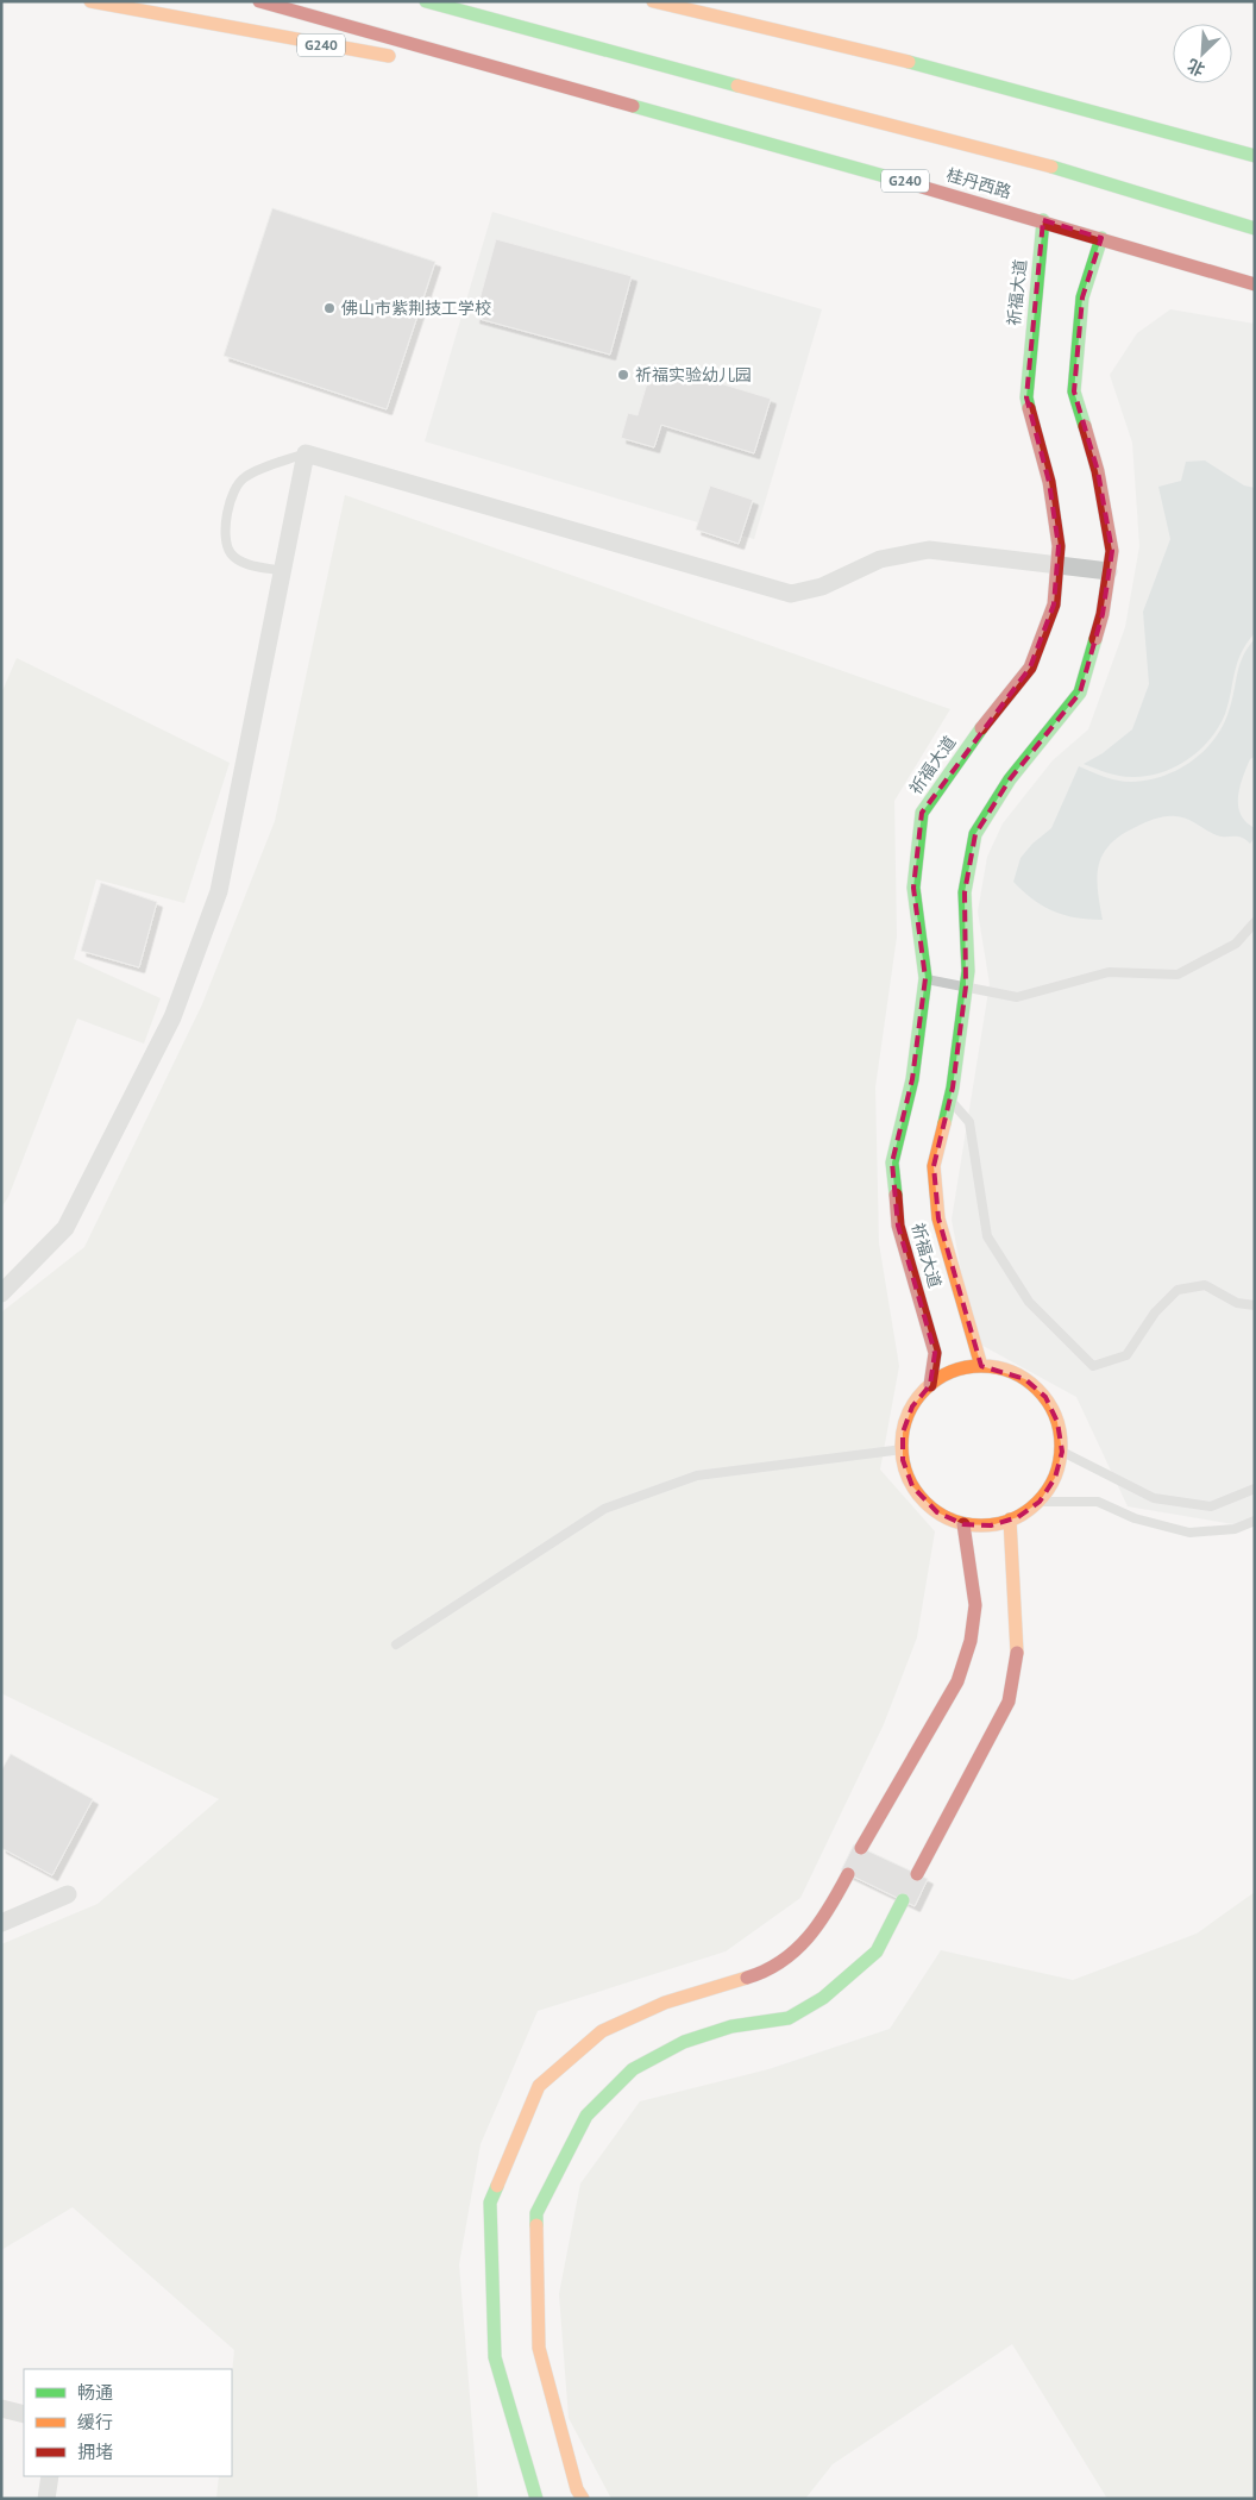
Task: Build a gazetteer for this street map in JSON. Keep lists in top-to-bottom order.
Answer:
{
  "streets": {
    "main road": ["G240", "桂丹西路", "祈福大道"]
  },
  "crossings": [
    ["G240", "桂丹西路"],
    ["桂丹西路", "祈福大道"]
  ],
  "places": ["佛山市紫荆技工学校", "祈福实验幼儿园"],
  "legend": ["畅通", "缓行", "拥堵"],
  "north": "bottom left"
}
